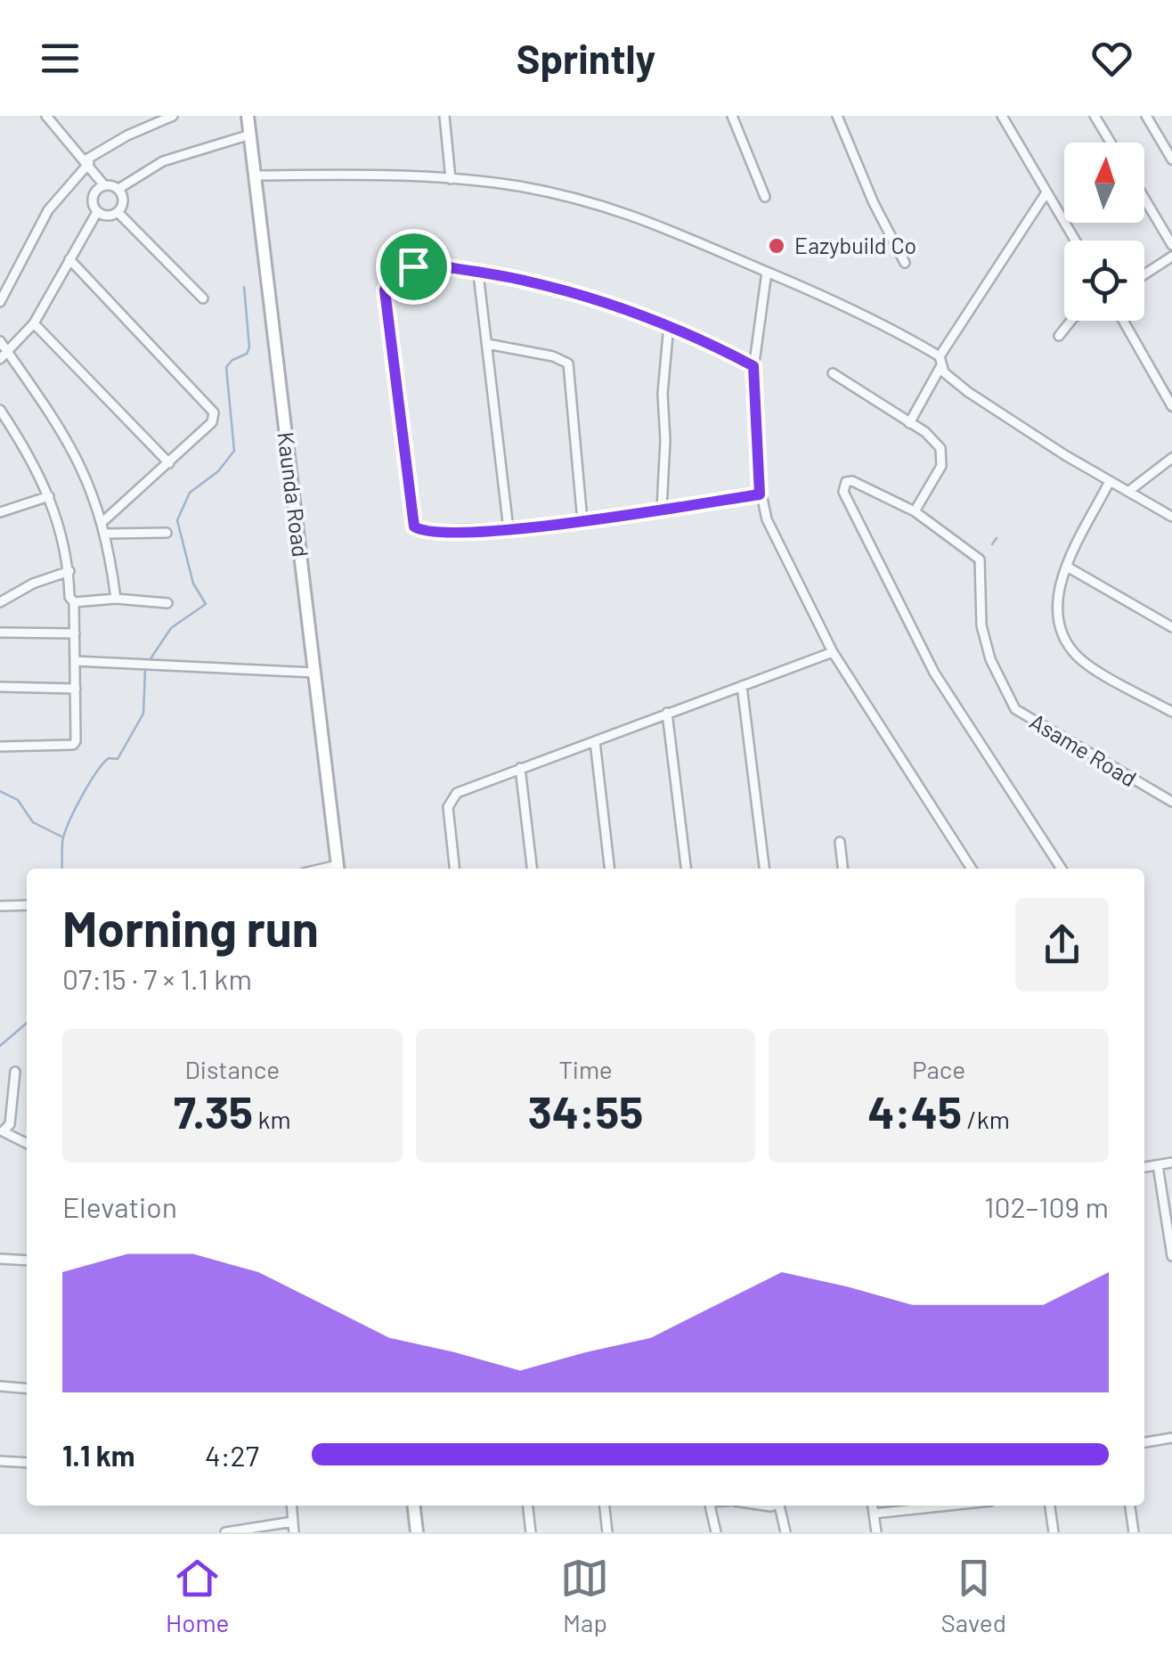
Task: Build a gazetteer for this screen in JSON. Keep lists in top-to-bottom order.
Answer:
{
  "streets": {
    "main road": ["Kaunda Road"],
    "street": ["Asame Road"]
  },
  "places": ["Eazybuild Co"],
  "north": "top",
  "page": {
    "header": "Sprintly",
    "heading": ["Morning run", "07:15 · 7 × 1.1 km"],
    "stats": [
      ["Distance", "7.35 km"],
      ["Time", "34:55"],
      ["Pace", "4:45 /km"]
    ],
    "chart": ["Elevation", "102–109 m"],
    "list": [
      {
        "name": "1.1 km",
        "note": "4:27"
      }
    ],
    "tabs": ["Home", "Map", "Saved"]
  }
}
